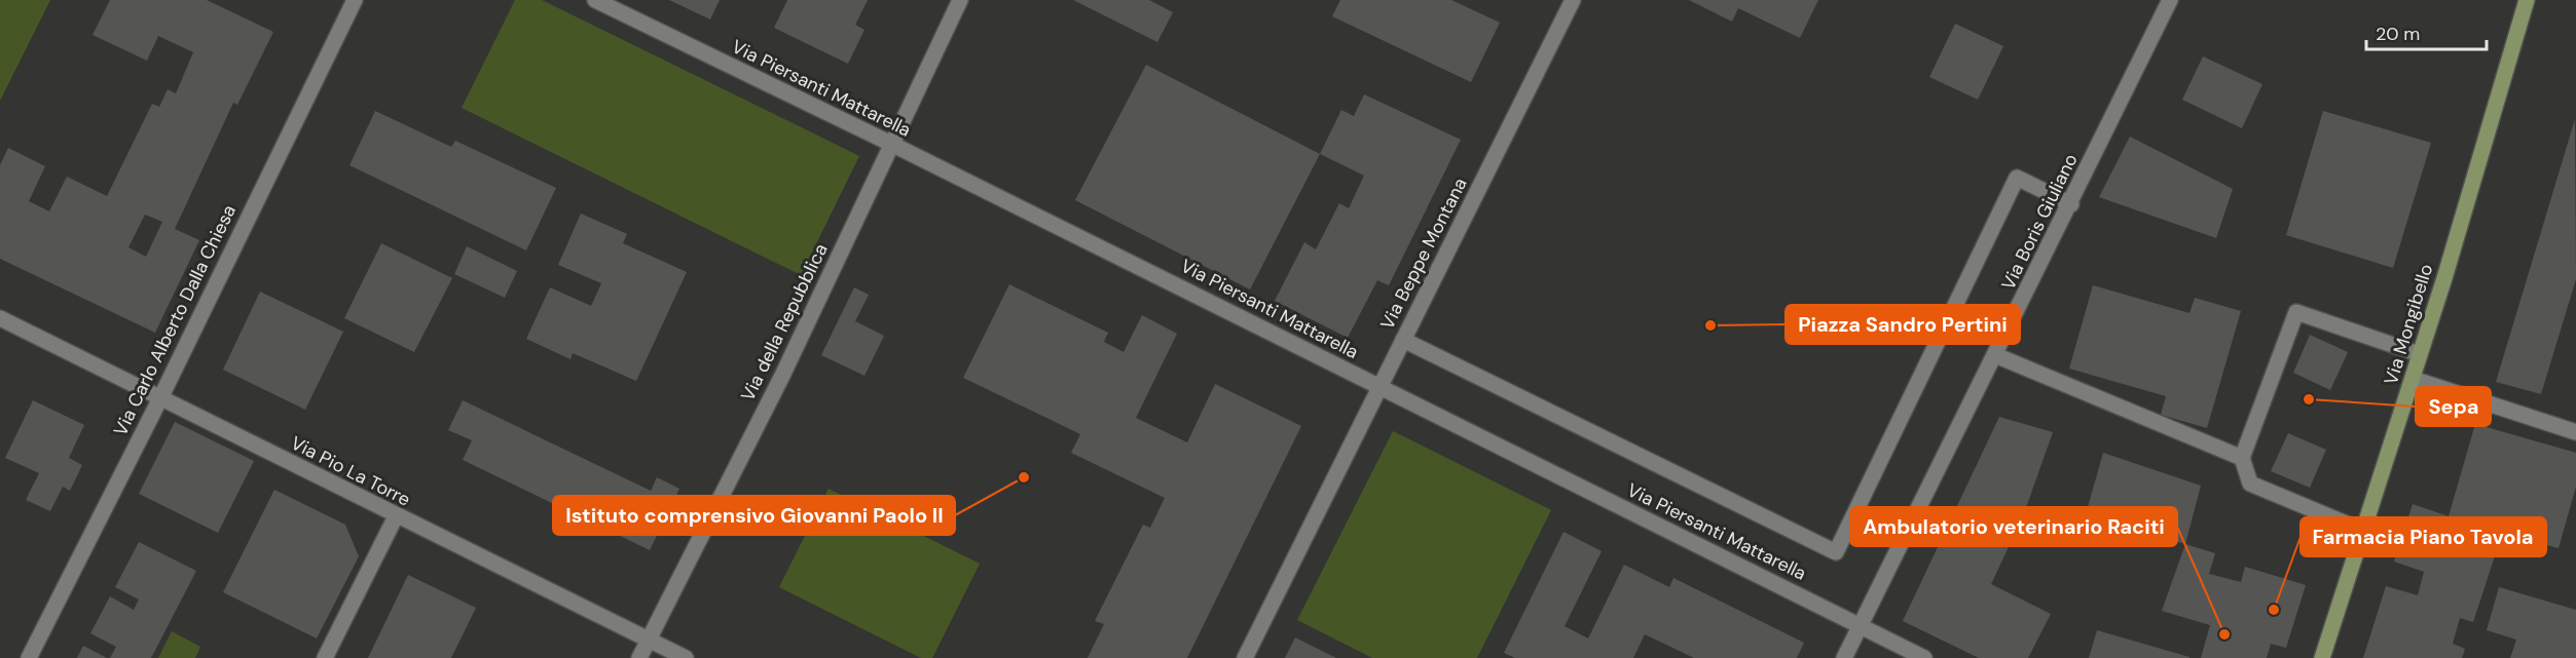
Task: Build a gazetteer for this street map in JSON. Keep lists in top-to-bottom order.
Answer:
{
  "streets": {
    "street": [
      "Via Piersanti Mattarella",
      "Via Boris Giuliano",
      "Via Beppe Montana",
      "Via Carlo Alberto Dalla Chiesa",
      "Via della Repubblica",
      "Via Mongibello",
      "Via Pio La Torre"
    ]
  },
  "crossings": [
    ["Via Piersanti Mattarella", "Via Boris Giuliano"],
    ["Via Piersanti Mattarella", "Via Beppe Montana"],
    ["Via Piersanti Mattarella", "Via della Repubblica"],
    ["Via Carlo Alberto Dalla Chiesa", "Via Pio La Torre"],
    ["Via della Repubblica", "Via Pio La Torre"]
  ],
  "places": [
    "Piazza Sandro Pertini",
    "Sepa",
    "Istituto comprensivo Giovanni Paolo II",
    "Farmacia Piano Tavola",
    "Ambulatorio veterinario Raciti"
  ],
  "scale_bar": "20 m"
}
